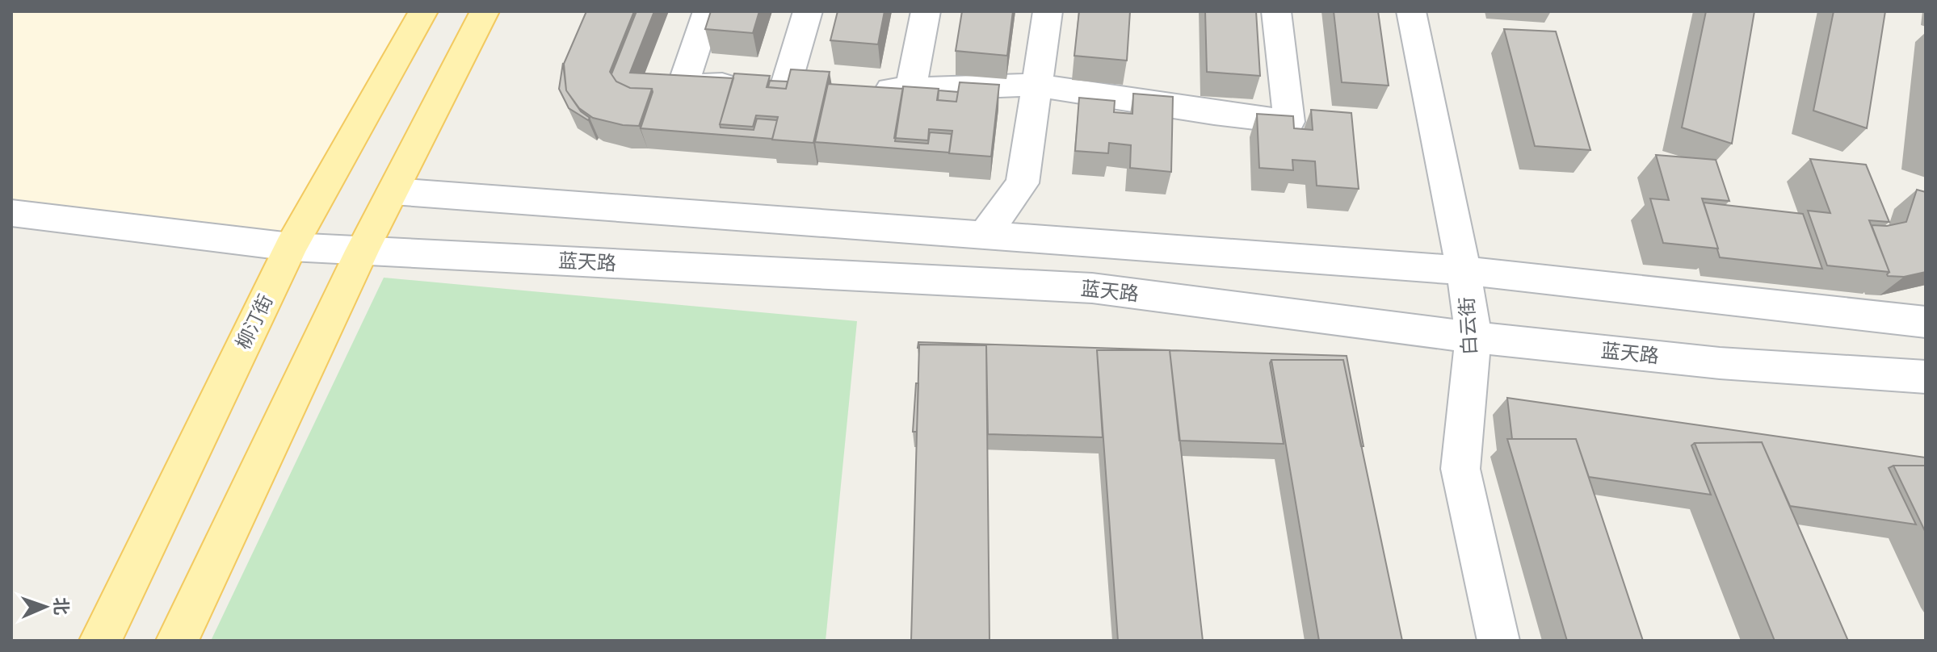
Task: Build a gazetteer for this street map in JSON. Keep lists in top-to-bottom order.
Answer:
{
  "streets": {
    "main road": ["柳汀街"],
    "street": ["蓝天路", "白云街"]
  },
  "crossings": [
    ["蓝天路", "柳汀街"],
    ["蓝天路", "白云街"]
  ],
  "north": "right"
}
